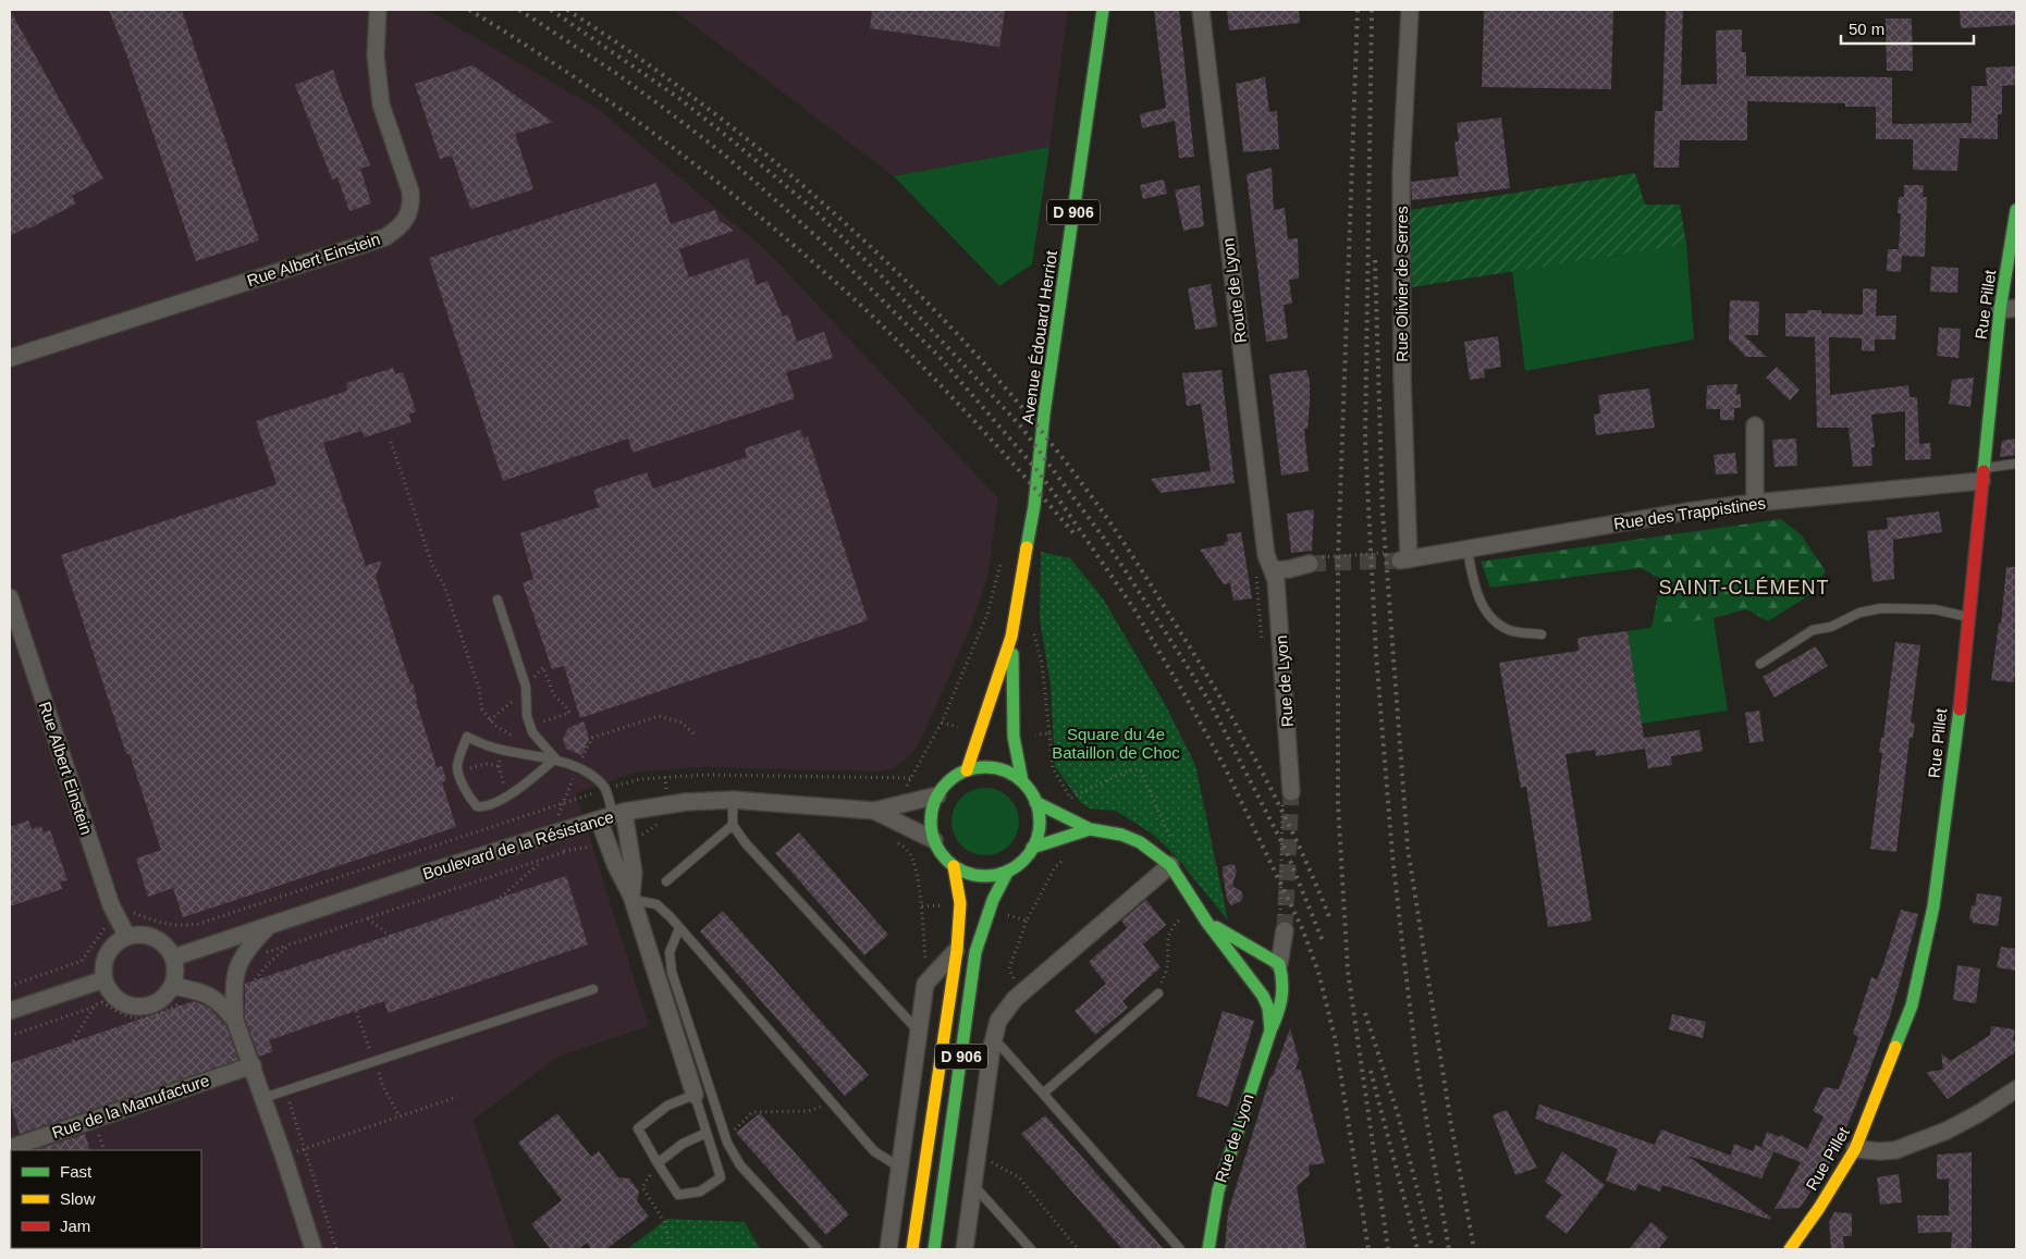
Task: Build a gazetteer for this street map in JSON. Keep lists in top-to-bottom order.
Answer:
{
  "streets": {
    "main road": [
      "D 906",
      "Rue Pillet",
      "Avenue Édouard Herriot",
      "Rue de Lyon"
    ],
    "street": [
      "Rue Albert Einstein",
      "Rue Olivier de Serres",
      "Route de Lyon",
      "Rue des Trappistines",
      "Boulevard de la Résistance",
      "Rue de la Manufacture"
    ]
  },
  "crossings": [
    ["D 906", "Avenue Édouard Herriot"],
    ["D 906", "Boulevard de la Résistance"],
    ["Rue Albert Einstein", "Boulevard de la Résistance"],
    ["Rue Olivier de Serres", "Rue des Trappistines"],
    ["Route de Lyon", "Rue de Lyon"],
    ["Rue Pillet", "Rue des Trappistines"],
    ["Avenue Édouard Herriot", "Boulevard de la Résistance"]
  ],
  "districts": ["SAINT-CLÉMENT"],
  "parks": ["Square du 4e Bataillon de Choc"],
  "legend": ["Fast", "Slow", "Jam"],
  "scale_bar": "50 m"
}
